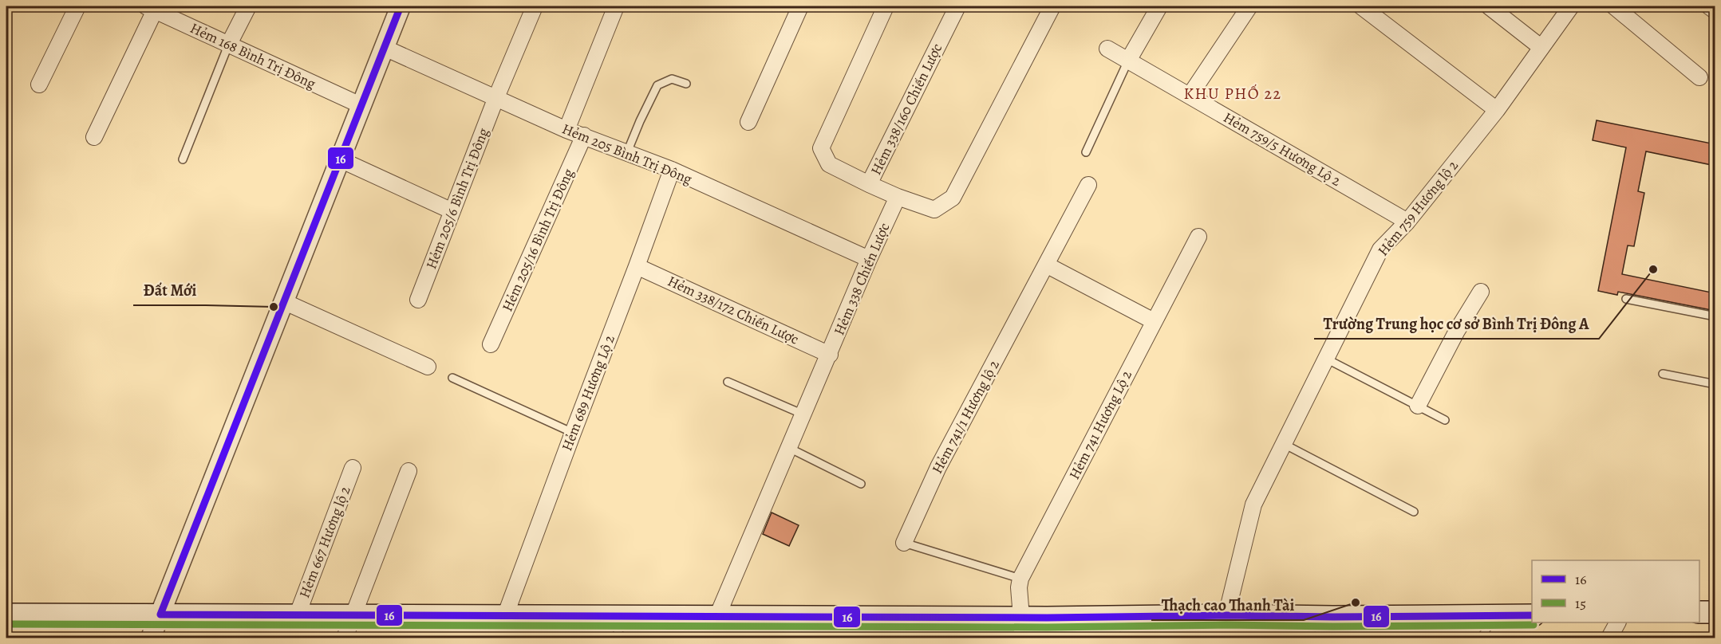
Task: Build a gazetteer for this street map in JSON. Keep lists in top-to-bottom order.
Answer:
{
  "streets": {
    "street": [
      "Hẻm 168 Bình Trị Đông",
      "Hẻm 338/160 Chiến Lược",
      "Hẻm 759/5 Hương Lộ 2",
      "Hẻm 205 Bình Trị Đông",
      "Hẻm 205/6 Bình Trị Đông",
      "Hẻm 759 Hương lộ 2",
      "Hẻm 205/16 Bình Trị Đông",
      "Hẻm 338 Chiến Lược",
      "Hẻm 338/172 Chiến Lược",
      "Hẻm 689 Hương Lộ 2",
      "Hẻm 741/1 Hương lộ 2",
      "Hẻm 741 Hương Lộ 2",
      "Hẻm 667 Hương lộ 2"
    ]
  },
  "crossings": [
    ["Hẻm 338/160 Chiến Lược", "Hẻm 338 Chiến Lược"],
    ["Hẻm 759/5 Hương Lộ 2", "Hẻm 759 Hương lộ 2"],
    ["Hẻm 205 Bình Trị Đông", "Hẻm 205/6 Bình Trị Đông"],
    ["Hẻm 205 Bình Trị Đông", "Hẻm 205/16 Bình Trị Đông"],
    ["Hẻm 205 Bình Trị Đông", "Hẻm 338 Chiến Lược"],
    ["Hẻm 205 Bình Trị Đông", "Hẻm 689 Hương Lộ 2"],
    ["Hẻm 338 Chiến Lược", "Hẻm 338/172 Chiến Lược"],
    ["Hẻm 338/172 Chiến Lược", "Hẻm 689 Hương Lộ 2"],
    ["Hẻm 741/1 Hương lộ 2", "Hẻm 741 Hương Lộ 2"]
  ],
  "districts": ["KHU PHỐ 22"],
  "places": ["Trường Trung học cơ sở Bình Trị Đông A", "Đất Mới", "Thạch cao Thanh Tài"],
  "lines": ["transit line 16", "transit line 15"],
  "legend": ["16", "15"]
}
